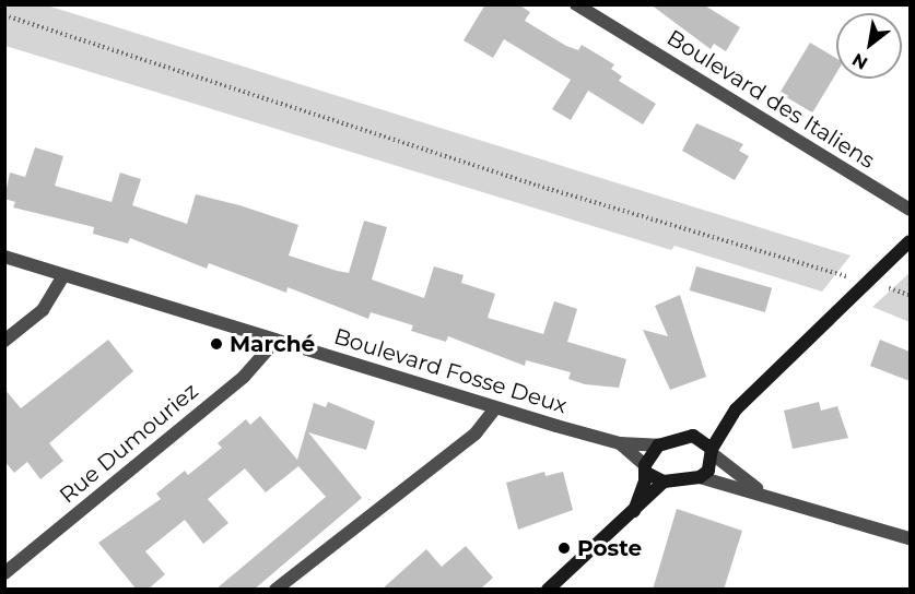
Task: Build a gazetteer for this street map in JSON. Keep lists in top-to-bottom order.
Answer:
{
  "streets": {
    "street": ["Boulevard des Italiens", "Boulevard Fosse Deux", "Rue Dumouriez"]
  },
  "crossings": [
    ["Boulevard Fosse Deux", "Rue Dumouriez"]
  ],
  "places": ["Marché", "Poste"],
  "north": "bottom left"
}
